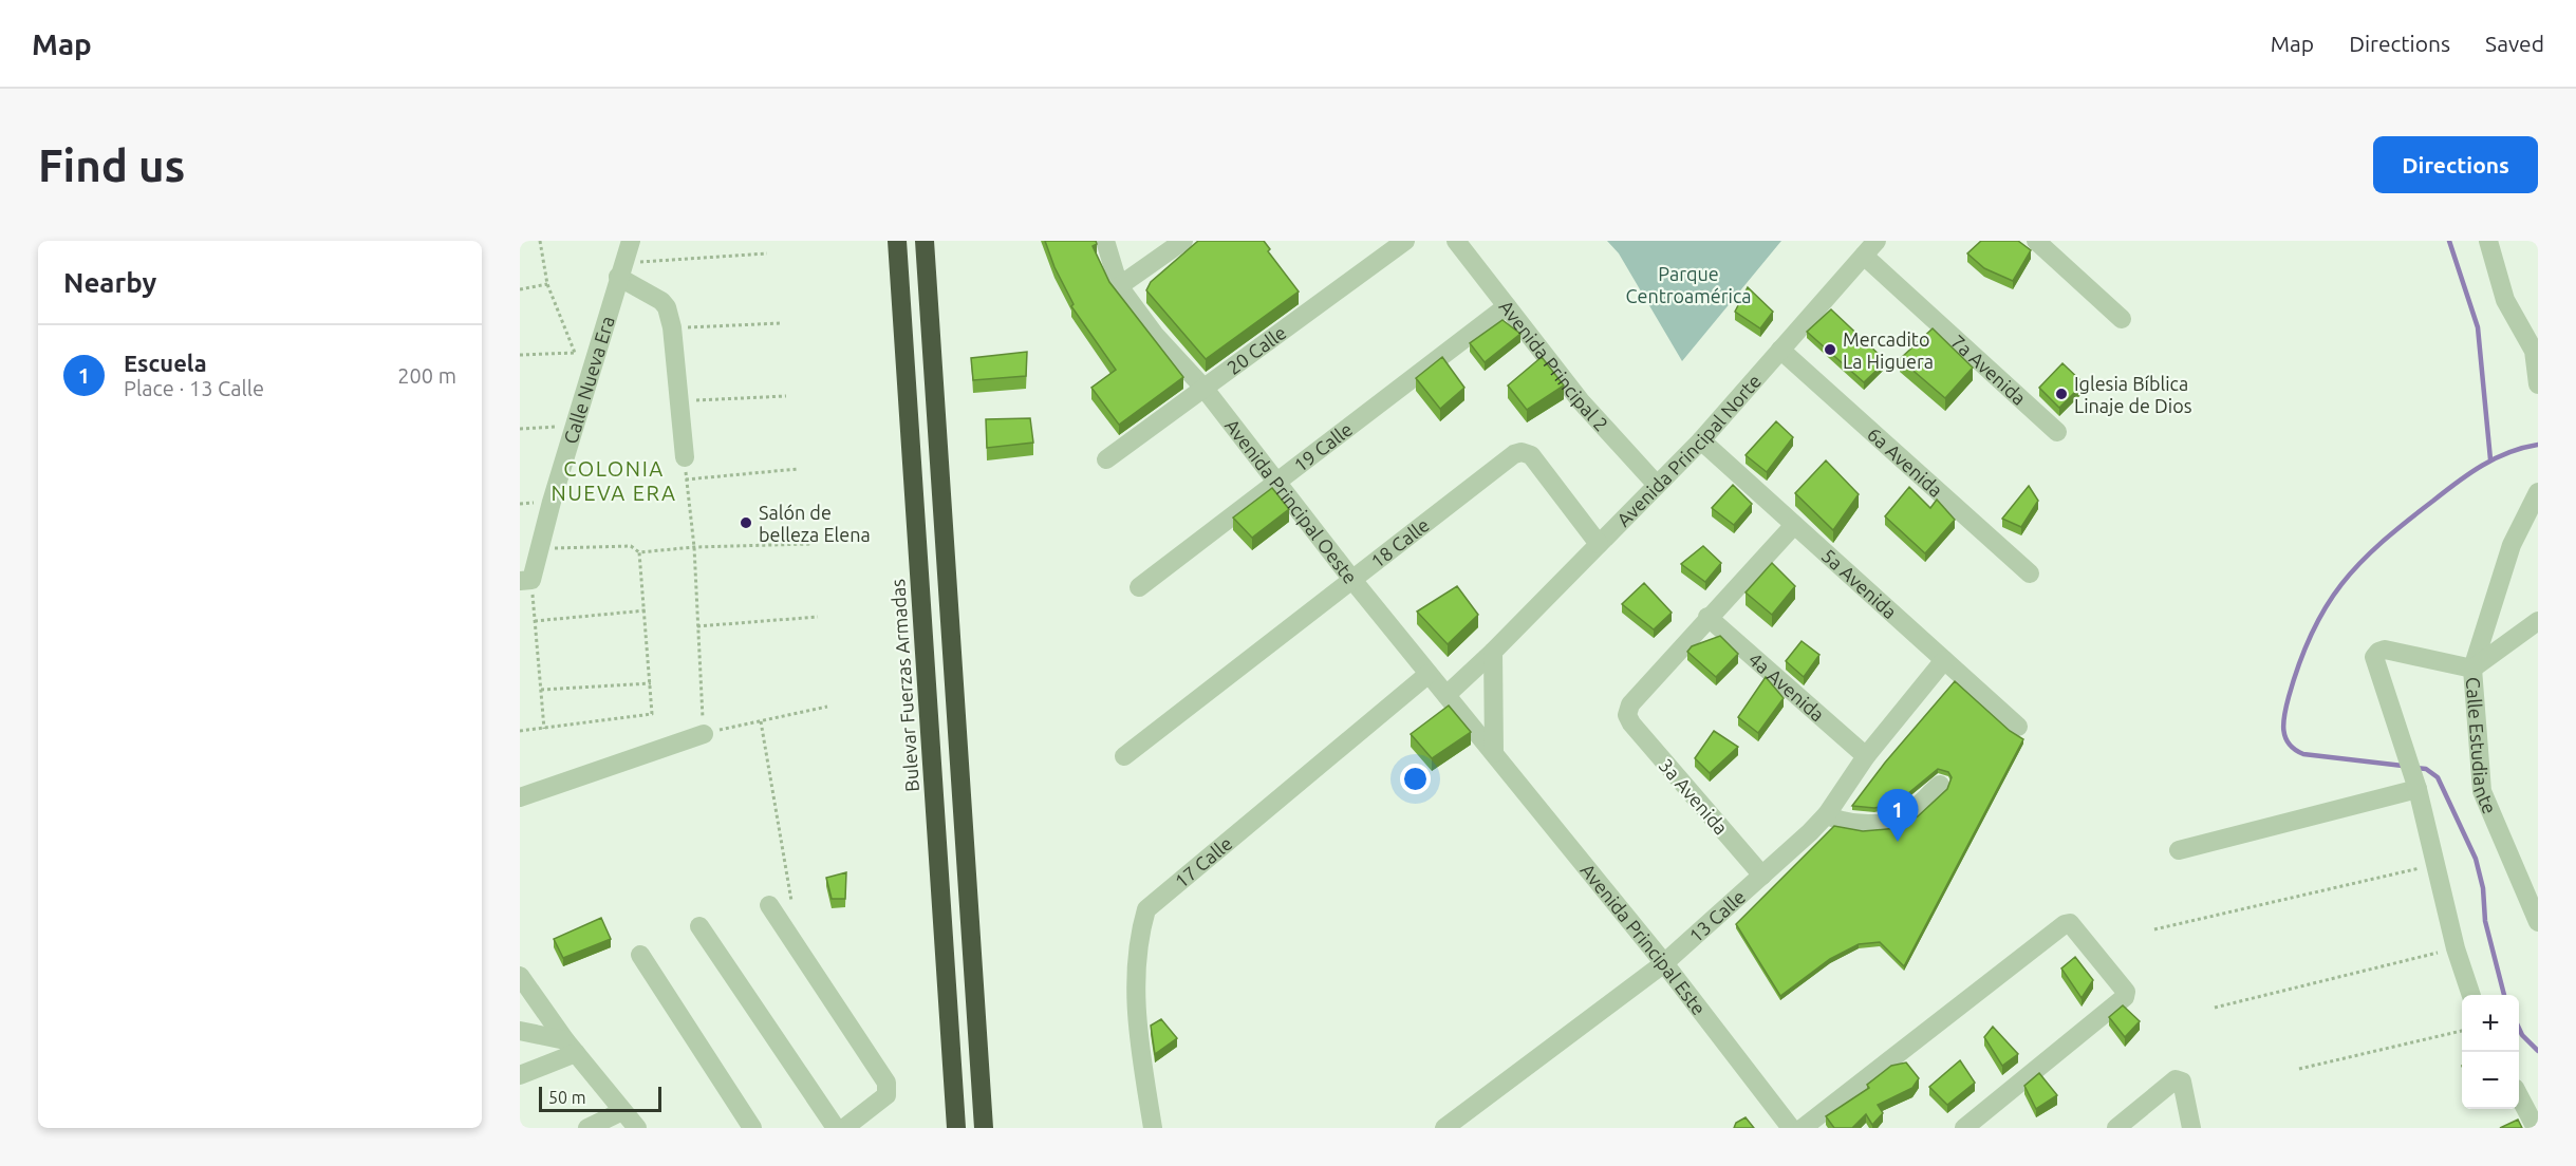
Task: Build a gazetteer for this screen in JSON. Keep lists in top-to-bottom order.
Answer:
{
  "streets": {
    "highway": ["Bulevar Fuerzas Armadas"],
    "street": [
      "20 Calle",
      "Avenida Principal 2",
      "7a Avenida",
      "Calle Nueva Era",
      "19 Calle",
      "Avenida Principal Norte",
      "6a Avenida",
      "Avenida Principal Oeste",
      "18 Calle",
      "5a Avenida",
      "4a Avenida",
      "Calle Estudiante",
      "3a Avenida",
      "17 Calle",
      "13 Calle",
      "Avenida Principal Este"
    ]
  },
  "crossings": [
    ["20 Calle", "Avenida Principal Oeste"],
    ["Avenida Principal 2", "19 Calle"],
    ["Avenida Principal 2", "Avenida Principal Norte"],
    ["7a Avenida", "Avenida Principal Norte"],
    ["19 Calle", "Avenida Principal Oeste"],
    ["Avenida Principal Norte", "6a Avenida"],
    ["Avenida Principal Norte", "Avenida Principal Oeste"],
    ["Avenida Principal Norte", "18 Calle"],
    ["Avenida Principal Norte", "5a Avenida"],
    ["Avenida Principal Oeste", "18 Calle"],
    ["Avenida Principal Oeste", "17 Calle"],
    ["Avenida Principal Oeste", "Avenida Principal Este"],
    ["5a Avenida", "13 Calle"],
    ["4a Avenida", "3a Avenida"],
    ["4a Avenida", "13 Calle"],
    ["3a Avenida", "13 Calle"],
    ["13 Calle", "Avenida Principal Este"]
  ],
  "districts": ["COLONIA NUEVA ERA"],
  "parks": ["Parque Centroamérica"],
  "places": ["Mercadito La Higuera", "Iglesia Bíblica Linaje de Dios", "Salón de belleza Elena"],
  "scale_bar": "50 m",
  "page": {
    "header": "Map",
    "nav": ["Map", "Directions", "Saved"],
    "buttons": "Directions",
    "title": "Find us",
    "heading": "Nearby",
    "list": [
      {
        "mark": "1",
        "name": "Escuela",
        "note": "Place · 13 Calle",
        "value": "200 m"
      }
    ],
    "pins": "1",
    "map_buttons": ["+", "−"],
    "scale": "50 m"
  }
}
